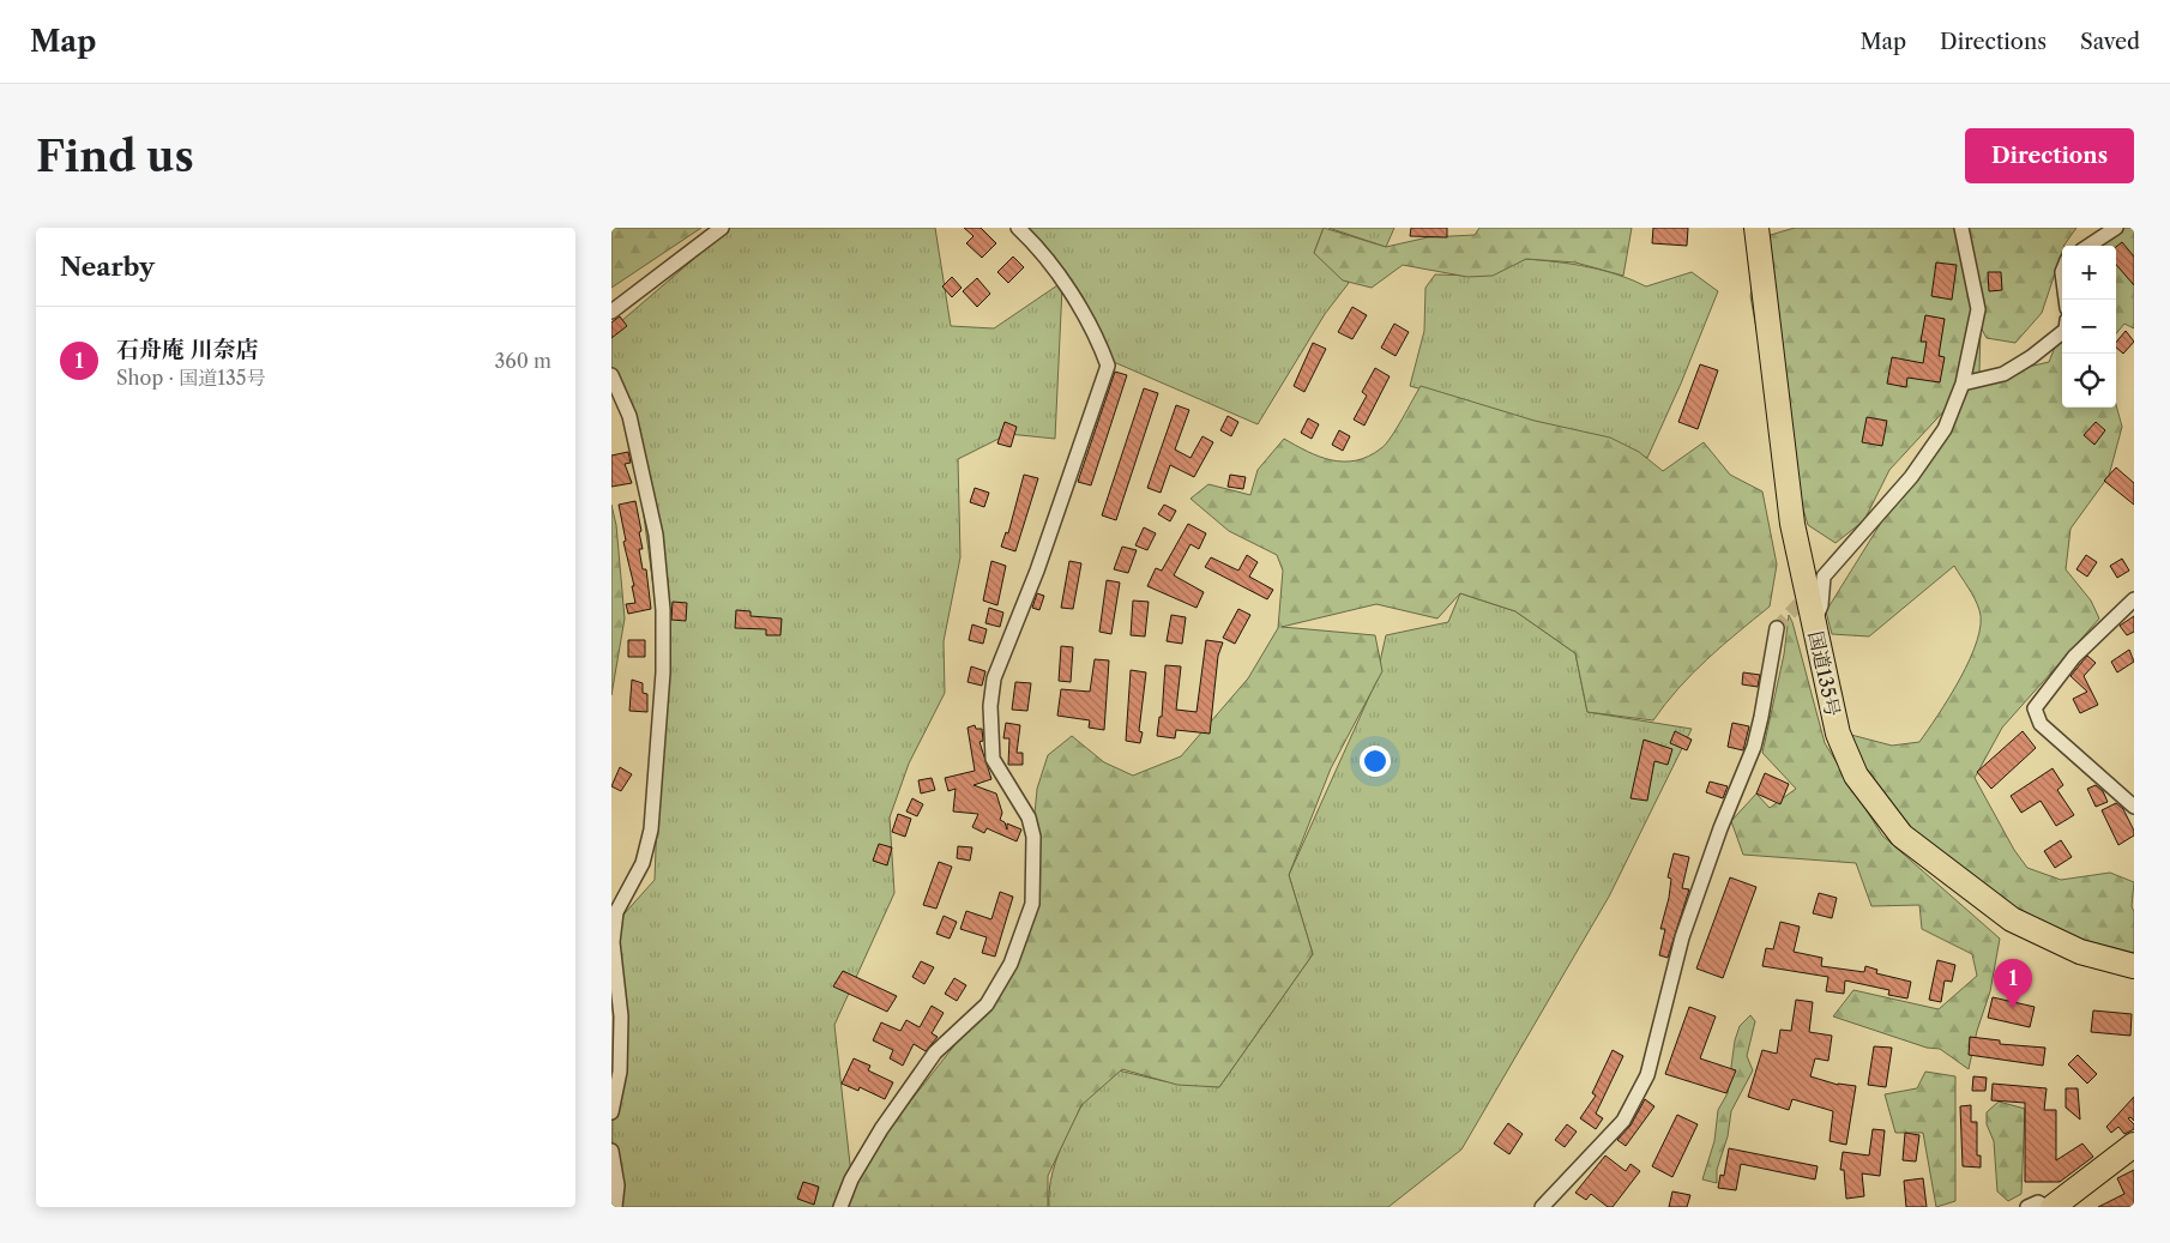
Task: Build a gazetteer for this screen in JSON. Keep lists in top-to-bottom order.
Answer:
{
  "streets": {
    "highway": ["国道135号"]
  },
  "page": {
    "header": "Map",
    "nav": ["Map", "Directions", "Saved"],
    "buttons": "Directions",
    "title": "Find us",
    "heading": "Nearby",
    "map_buttons": ["+", "−"],
    "list": [
      {
        "mark": "1",
        "name": "石舟庵 川奈店",
        "note": "Shop · 国道135号",
        "value": "360 m"
      }
    ],
    "pins": "1"
  }
}
